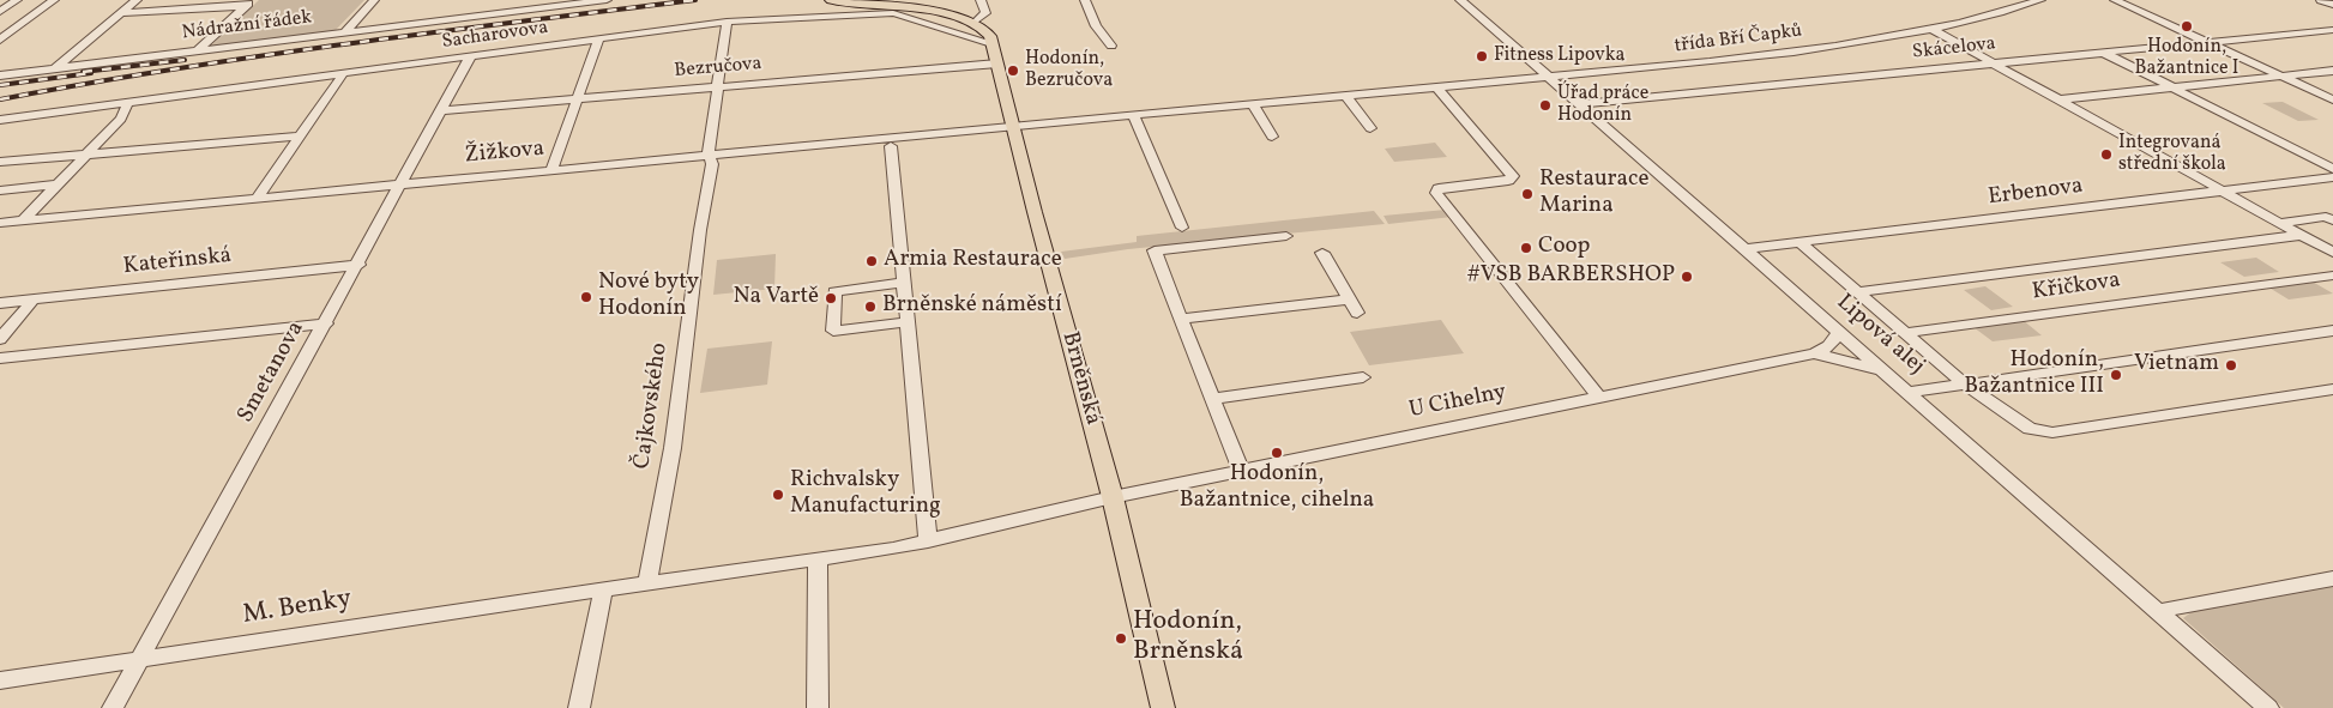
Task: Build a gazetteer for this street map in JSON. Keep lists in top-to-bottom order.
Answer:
{
  "streets": {
    "main road": ["Brněnská"],
    "street": [
      "Nádražní řádek",
      "Sacharovova",
      "třída Bří Čapků",
      "Skácelova",
      "Bezručova",
      "Žižkova",
      "Erbenova",
      "Kateřinská",
      "Křičkova",
      "Lipová alej",
      "Smetanova",
      "U Cihelny",
      "Čajkovského",
      "M. Benky"
    ]
  },
  "crossings": [
    ["Sacharovova", "Smetanova"],
    ["Sacharovova", "Brněnská"],
    ["Sacharovova", "Čajkovského"],
    ["třída Bří Čapků", "Žižkova"],
    ["třída Bří Čapků", "Lipová alej"],
    ["Skácelova", "Lipová alej"],
    ["Bezručova", "Smetanova"],
    ["Bezručova", "Brněnská"],
    ["Bezručova", "Čajkovského"],
    ["Žižkova", "Smetanova"],
    ["Žižkova", "Brněnská"],
    ["Žižkova", "Čajkovského"],
    ["Erbenova", "Lipová alej"],
    ["Kateřinská", "Smetanova"],
    ["Lipová alej", "U Cihelny"],
    ["Smetanova", "M. Benky"],
    ["Brněnská", "U Cihelny"],
    ["Brněnská", "M. Benky"],
    ["U Cihelny", "M. Benky"],
    ["Čajkovského", "M. Benky"]
  ],
  "places": [
    "Hodonín, Bažantnice I",
    "Fitness Lipovka",
    "Hodonín, Bezručova",
    "Úřad práce Hodonín",
    "Integrovaná střední škola",
    "Restaurace Marina",
    "Coop",
    "Armia Restaurace",
    "#VSB BARBERSHOP",
    "Nové byty Hodonín",
    "Na Vartě",
    "Brněnské náměstí",
    "Vietnam",
    "Hodonín, Bažantnice III",
    "Hodonín, Bažantnice, cihelna",
    "Richvalsky Manufacturing",
    "Hodonín, Brněnská"
  ]
}
